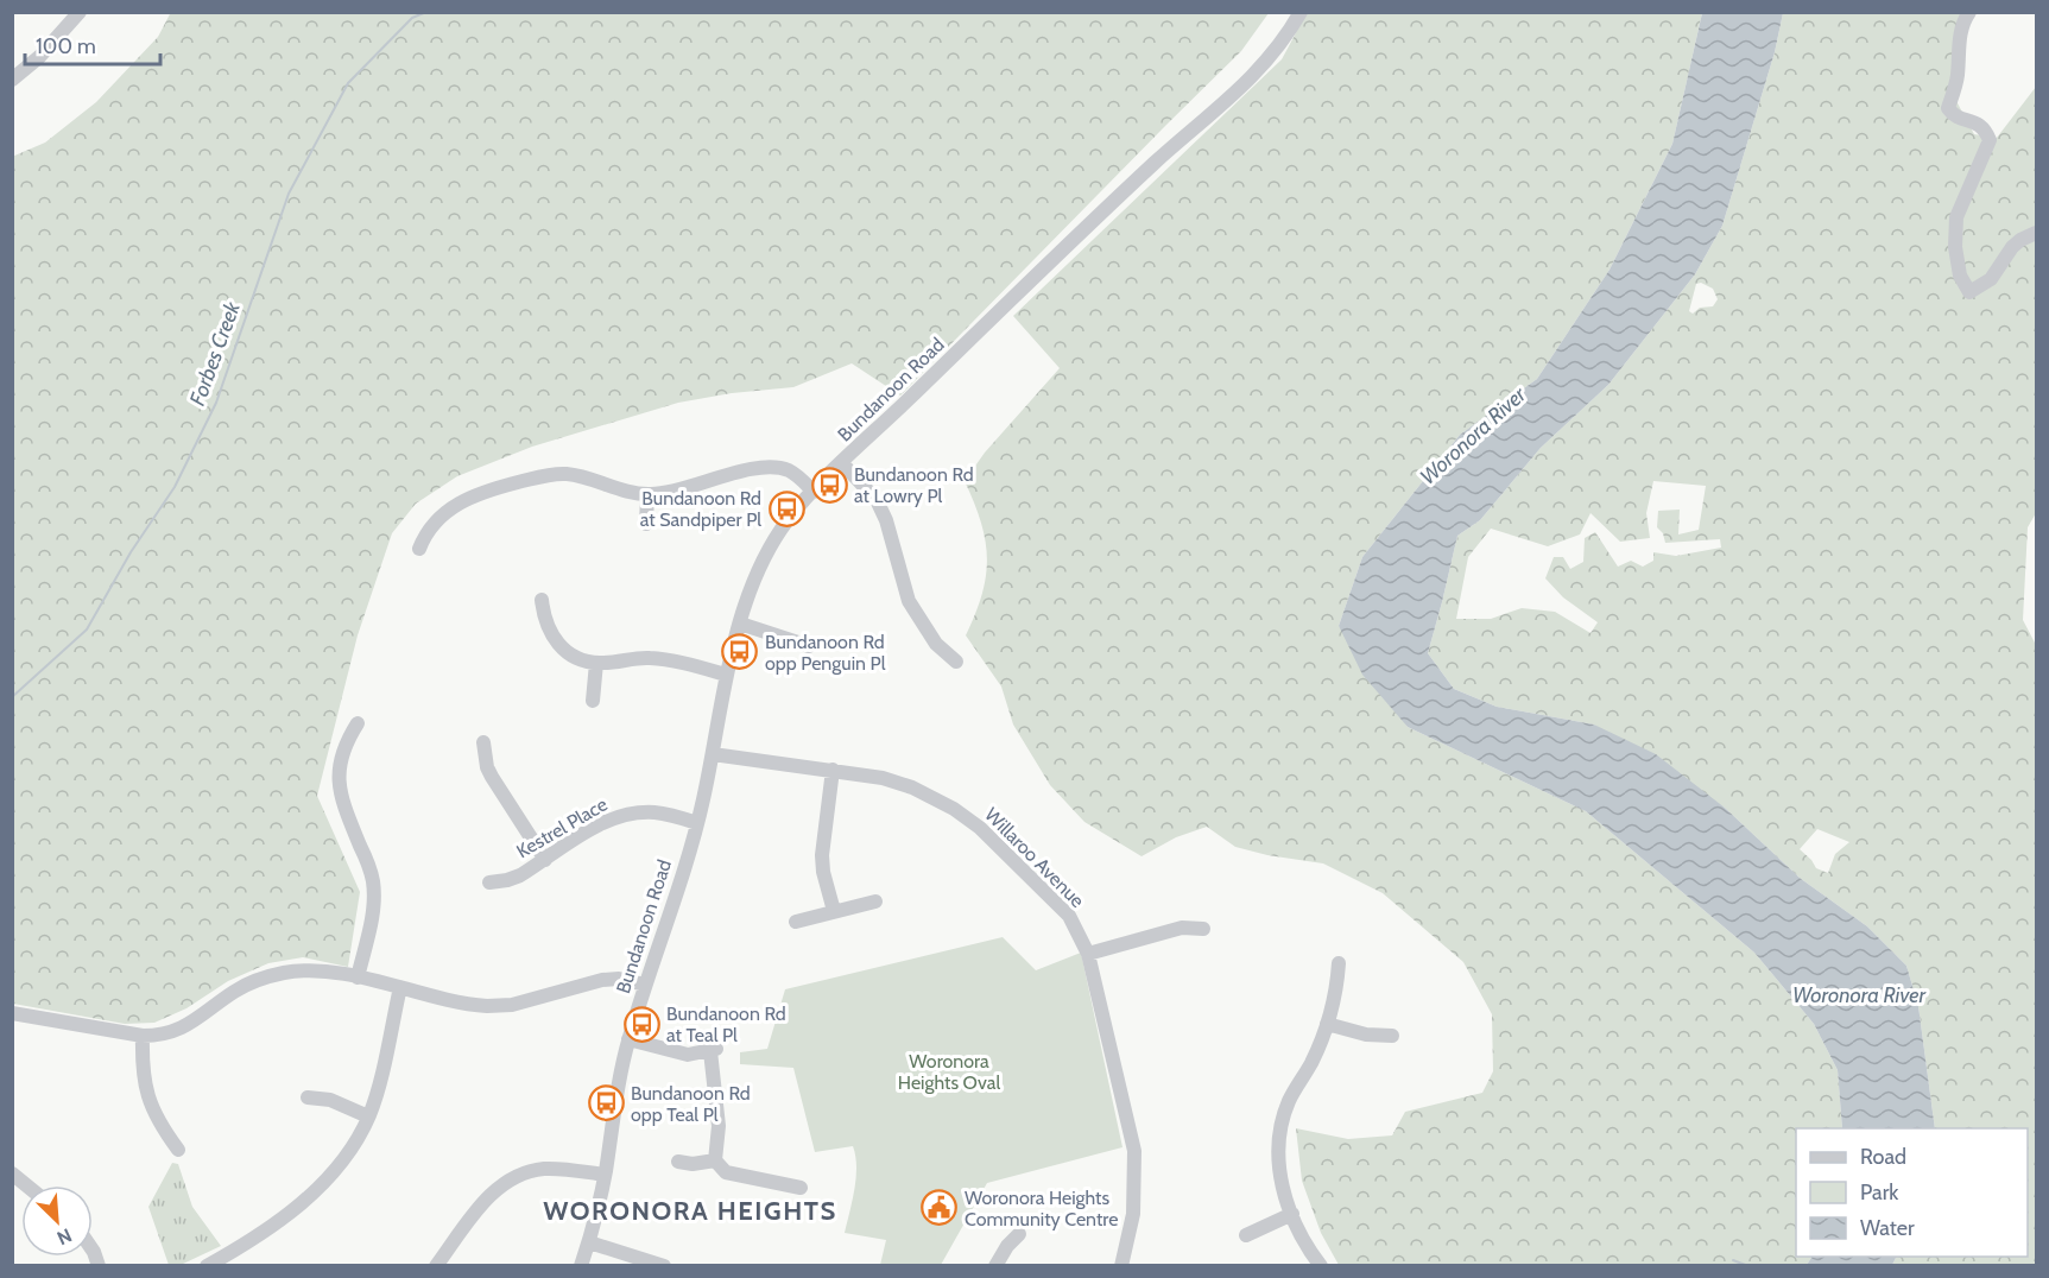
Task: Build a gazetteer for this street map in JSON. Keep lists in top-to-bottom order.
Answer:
{
  "streets": {
    "street": ["Bundanoon Road", "Kestrel Place", "Willaroo Avenue"]
  },
  "crossings": [
    ["Bundanoon Road", "Kestrel Place"],
    ["Bundanoon Road", "Willaroo Avenue"]
  ],
  "districts": ["WORONORA HEIGHTS"],
  "water": ["Forbes Creek", "Woronora River"],
  "parks": ["Woronora Heights Oval"],
  "places": {
    "bus stop": [
      "Bundanoon Rd at Lowry Pl",
      "Bundanoon Rd at Sandpiper Pl",
      "Bundanoon Rd opp Penguin Pl",
      "Bundanoon Rd at Teal Pl",
      "Bundanoon Rd opp Teal Pl"
    ],
    "public building": ["Woronora Heights Community Centre"]
  },
  "legend": ["Road", "Park", "Water"],
  "scale_bar": "100 m",
  "north": "bottom right"
}
